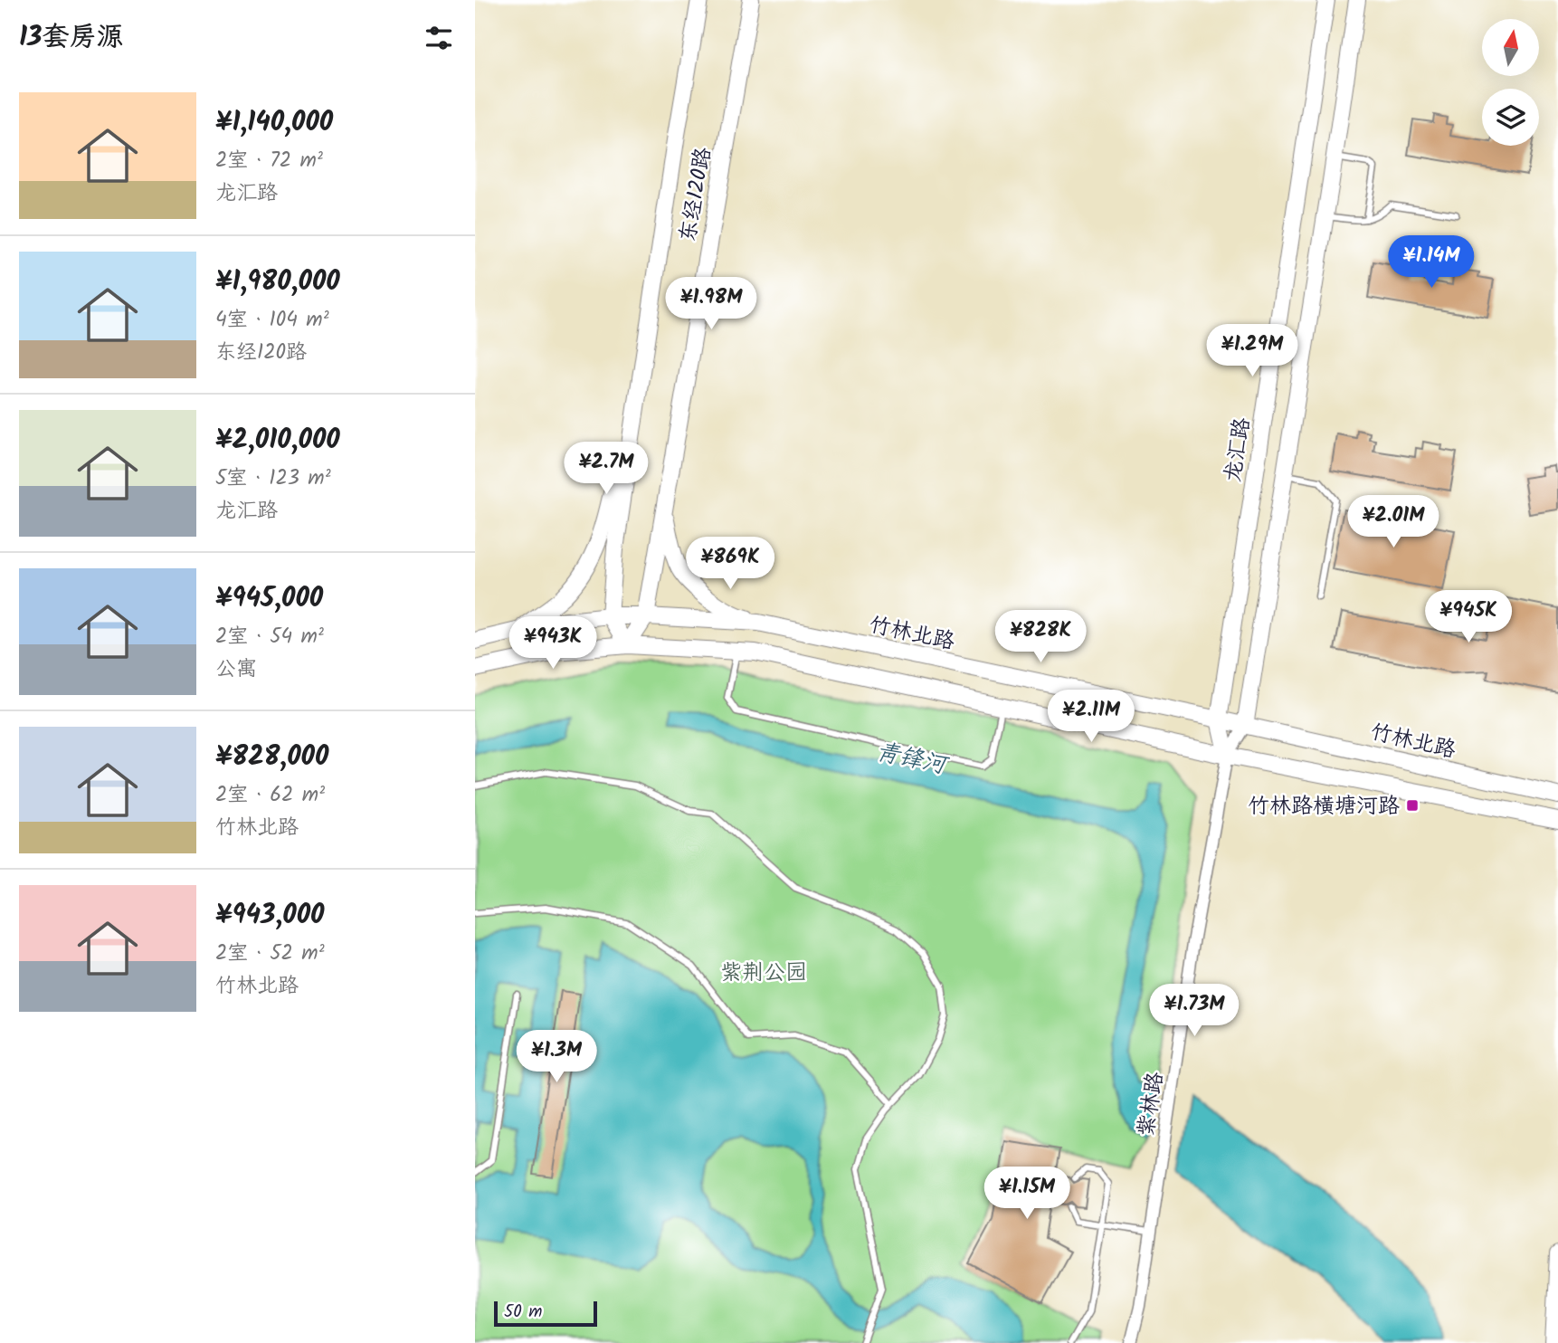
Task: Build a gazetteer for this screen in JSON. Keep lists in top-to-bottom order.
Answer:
{
  "streets": {
    "main road": ["东经120路", "龙汇路", "竹林北路"],
    "street": ["紫林路"]
  },
  "crossings": [
    ["东经120路", "竹林北路"],
    ["龙汇路", "竹林北路"],
    ["龙汇路", "紫林路"],
    ["竹林北路", "紫林路"]
  ],
  "water": ["青锋河"],
  "parks": ["紫荆公园"],
  "places": {
    "transit": ["竹林路横塘河路"]
  },
  "scale_bar": "50 m",
  "north": "top",
  "page": {
    "heading": "13套房源",
    "list": [
      {
        "name": "¥1,140,000",
        "note": "2室 · 72 m² · 龙汇路"
      },
      {
        "name": "¥1,980,000",
        "note": "4室 · 104 m² · 东经120路"
      },
      {
        "name": "¥2,010,000",
        "note": "5室 · 123 m² · 龙汇路"
      },
      {
        "name": "¥945,000",
        "note": "2室 · 54 m² · 公寓"
      },
      {
        "name": "¥828,000",
        "note": "2室 · 62 m² · 竹林北路"
      },
      {
        "name": "¥943,000",
        "note": "2室 · 52 m² · 竹林北路"
      }
    ],
    "price": [
      "¥1.14M",
      "¥1.98M",
      "¥1.29M",
      "¥2.7M",
      "¥2.01M",
      "¥869K",
      "¥945K",
      "¥828K",
      "¥943K",
      "¥2.11M",
      "¥1.73M",
      "¥1.3M",
      "¥1.15M"
    ],
    "scale": "50 m"
  }
}
